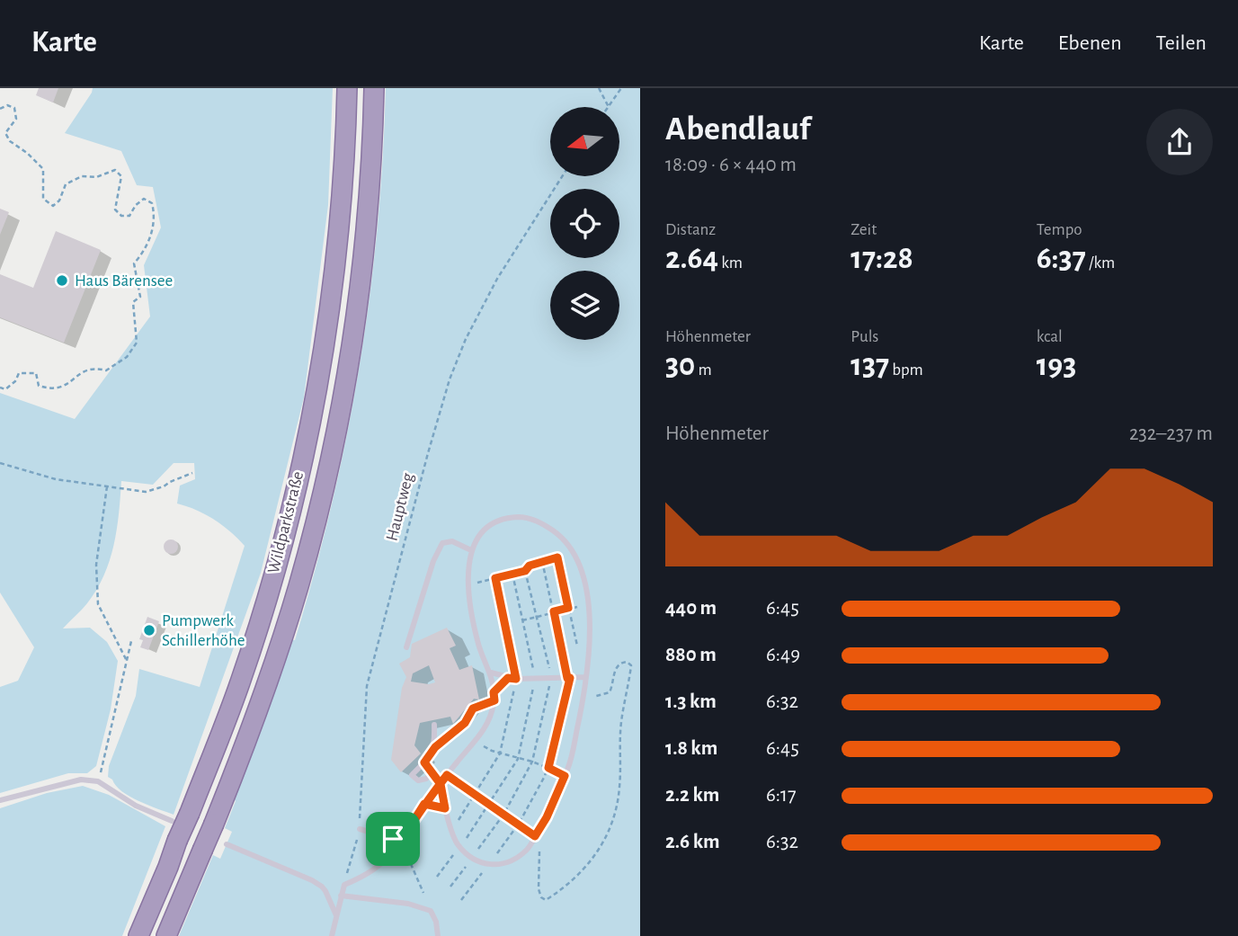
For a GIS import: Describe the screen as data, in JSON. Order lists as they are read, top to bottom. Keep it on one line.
{"streets":{"highway":["Wildparkstraße"],"path":["Hauptweg"]},"places":["Haus Bärensee","Pumpwerk Schillerhöhe"],"north":"left","page":{"header":"Karte","nav":["Karte","Ebenen","Teilen"],"heading":["Abendlauf","18:09 · 6 × 440 m"],"stats":[["Distanz","2.64 km"],["Zeit","17:28"],["Tempo","6:37 /km"],["Höhenmeter","30 m"],["Puls","137 bpm"],["kcal","193"]],"chart":["Höhenmeter","232–237 m"],"list":[{"name":"440 m","note":"6:45"},{"name":"880 m","note":"6:49"},{"name":"1.3 km","note":"6:32"},{"name":"1.8 km","note":"6:45"},{"name":"2.2 km","note":"6:17"},{"name":"2.6 km","note":"6:32"}]}}
